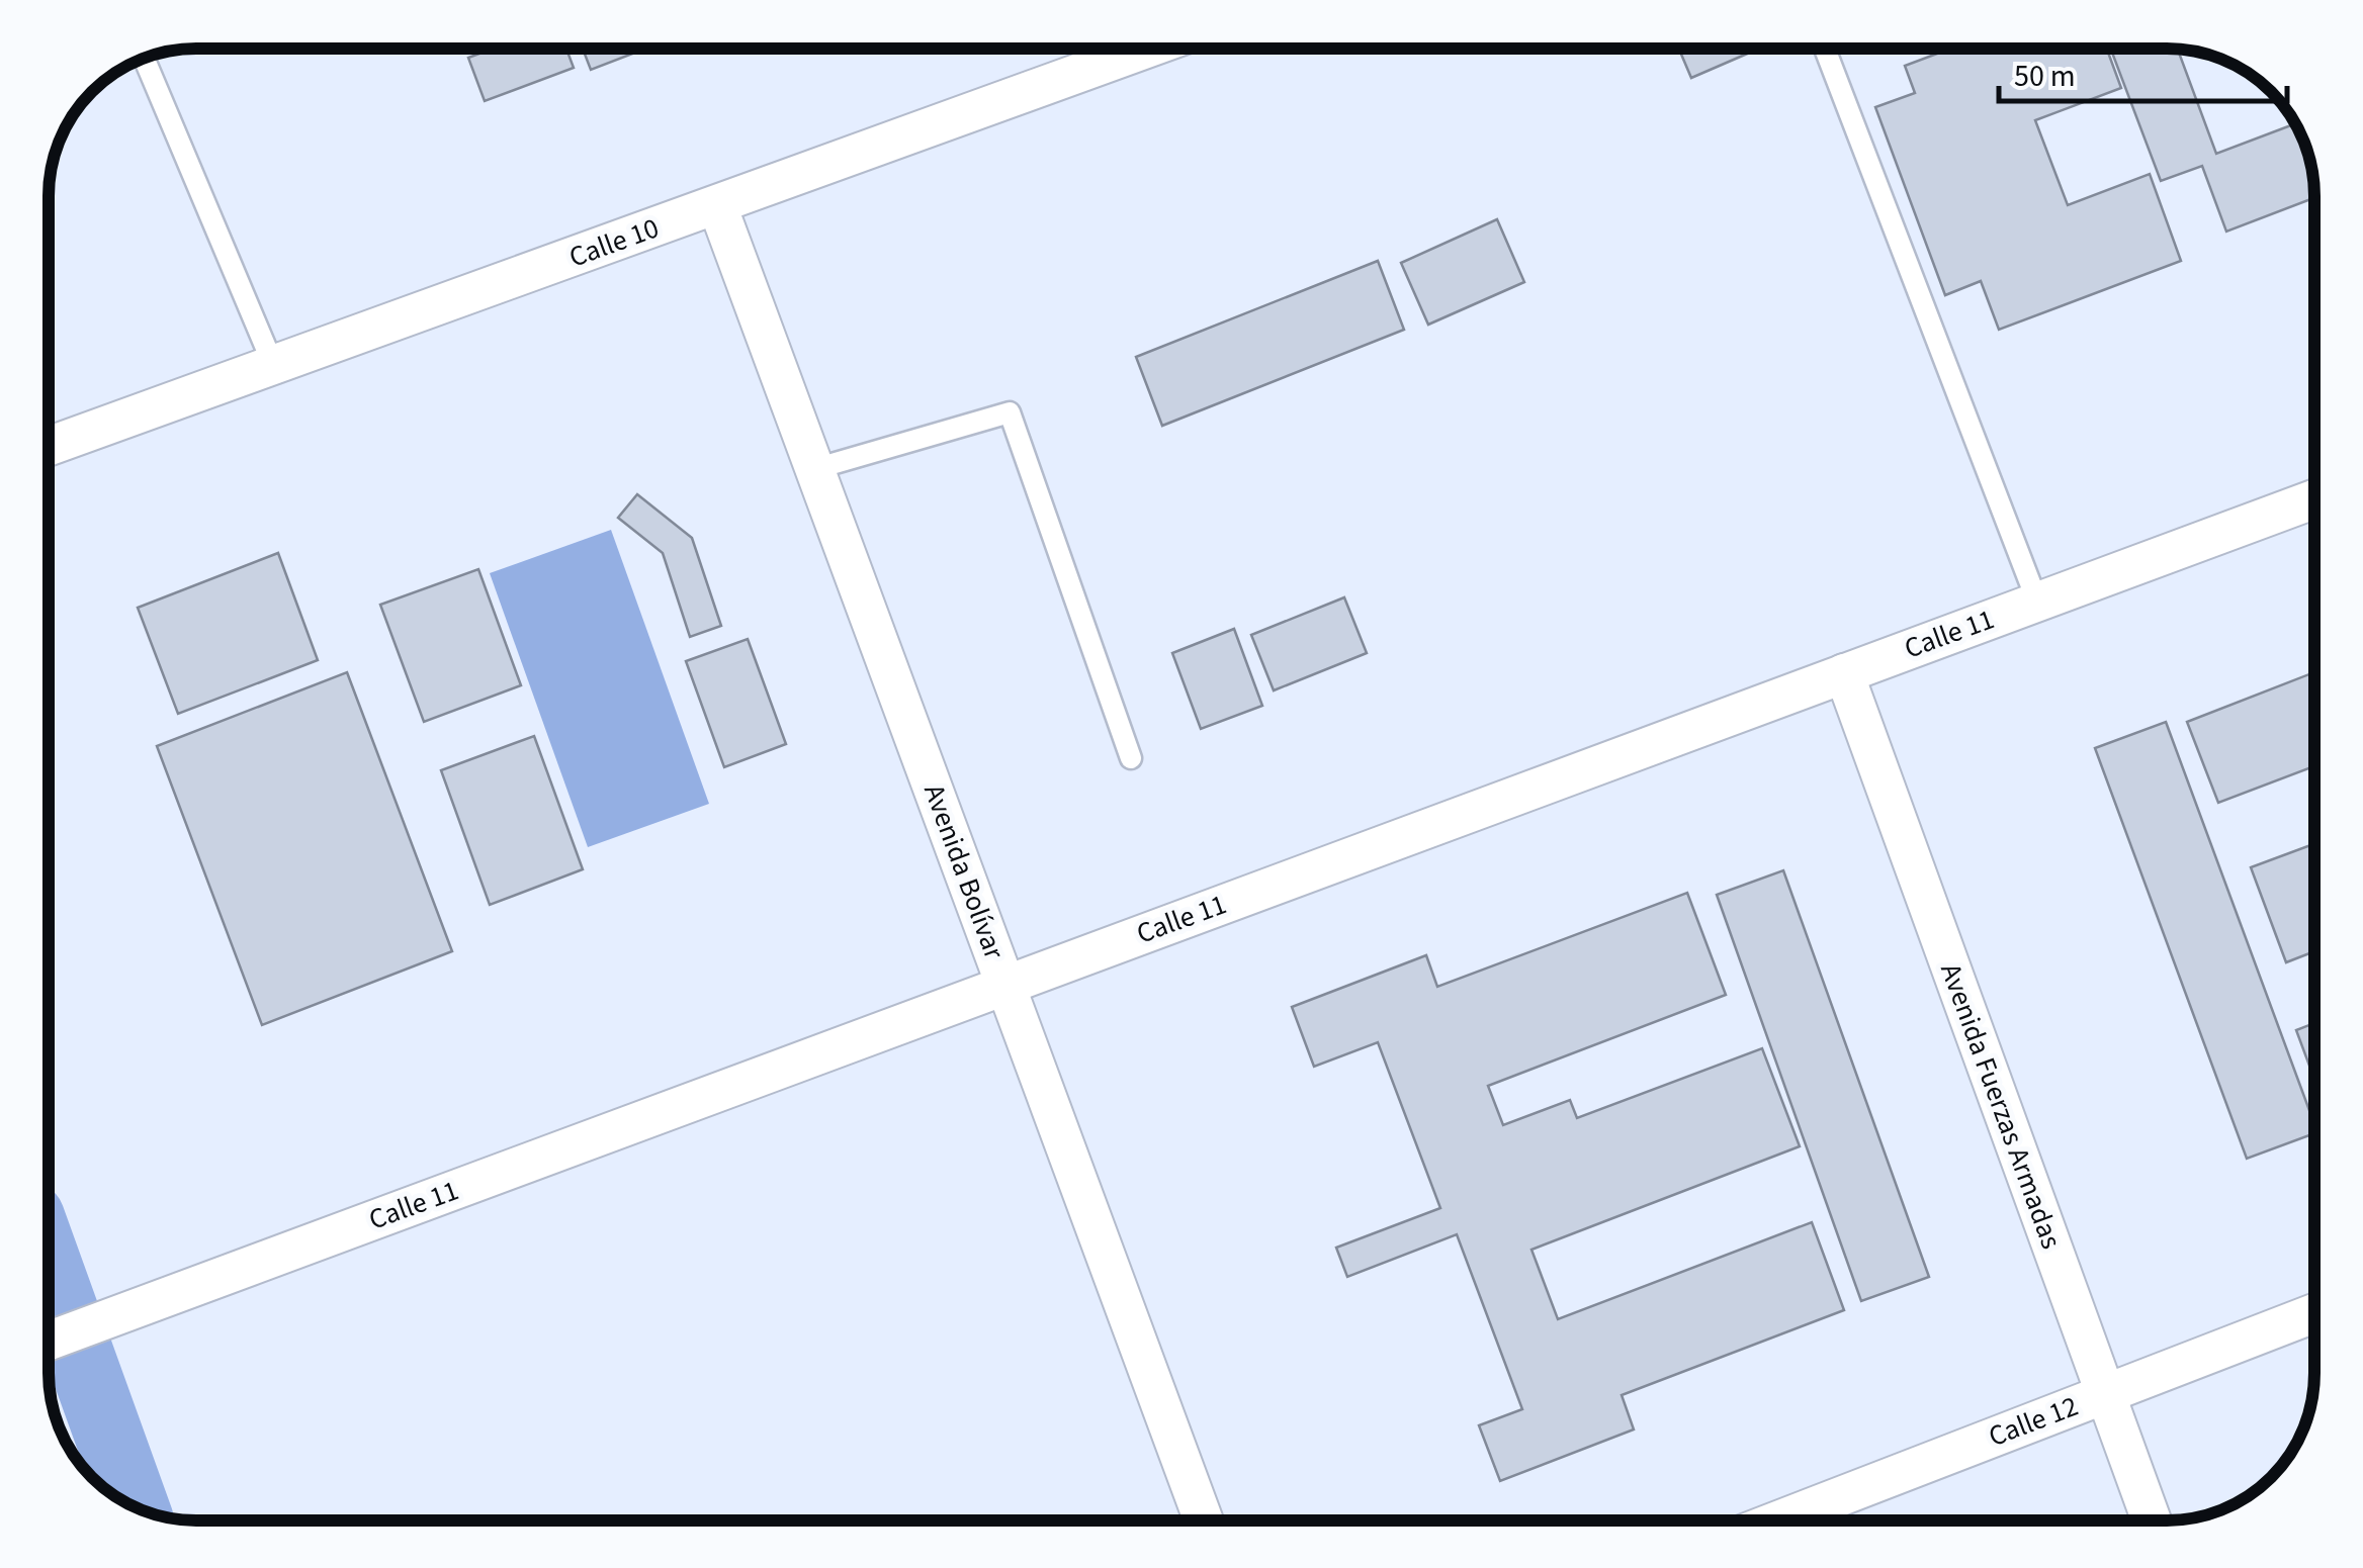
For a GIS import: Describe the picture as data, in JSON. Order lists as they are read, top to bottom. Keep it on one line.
{"streets":{"street":["Calle 10","Calle 11","Avenida Bolívar","Avenida Fuerzas Armadas","Calle 12"]},"crossings":[["Calle 10","Avenida Bolívar"],["Calle 11","Avenida Bolívar"],["Calle 11","Avenida Fuerzas Armadas"],["Avenida Fuerzas Armadas","Calle 12"]],"scale_bar":"50 m"}
